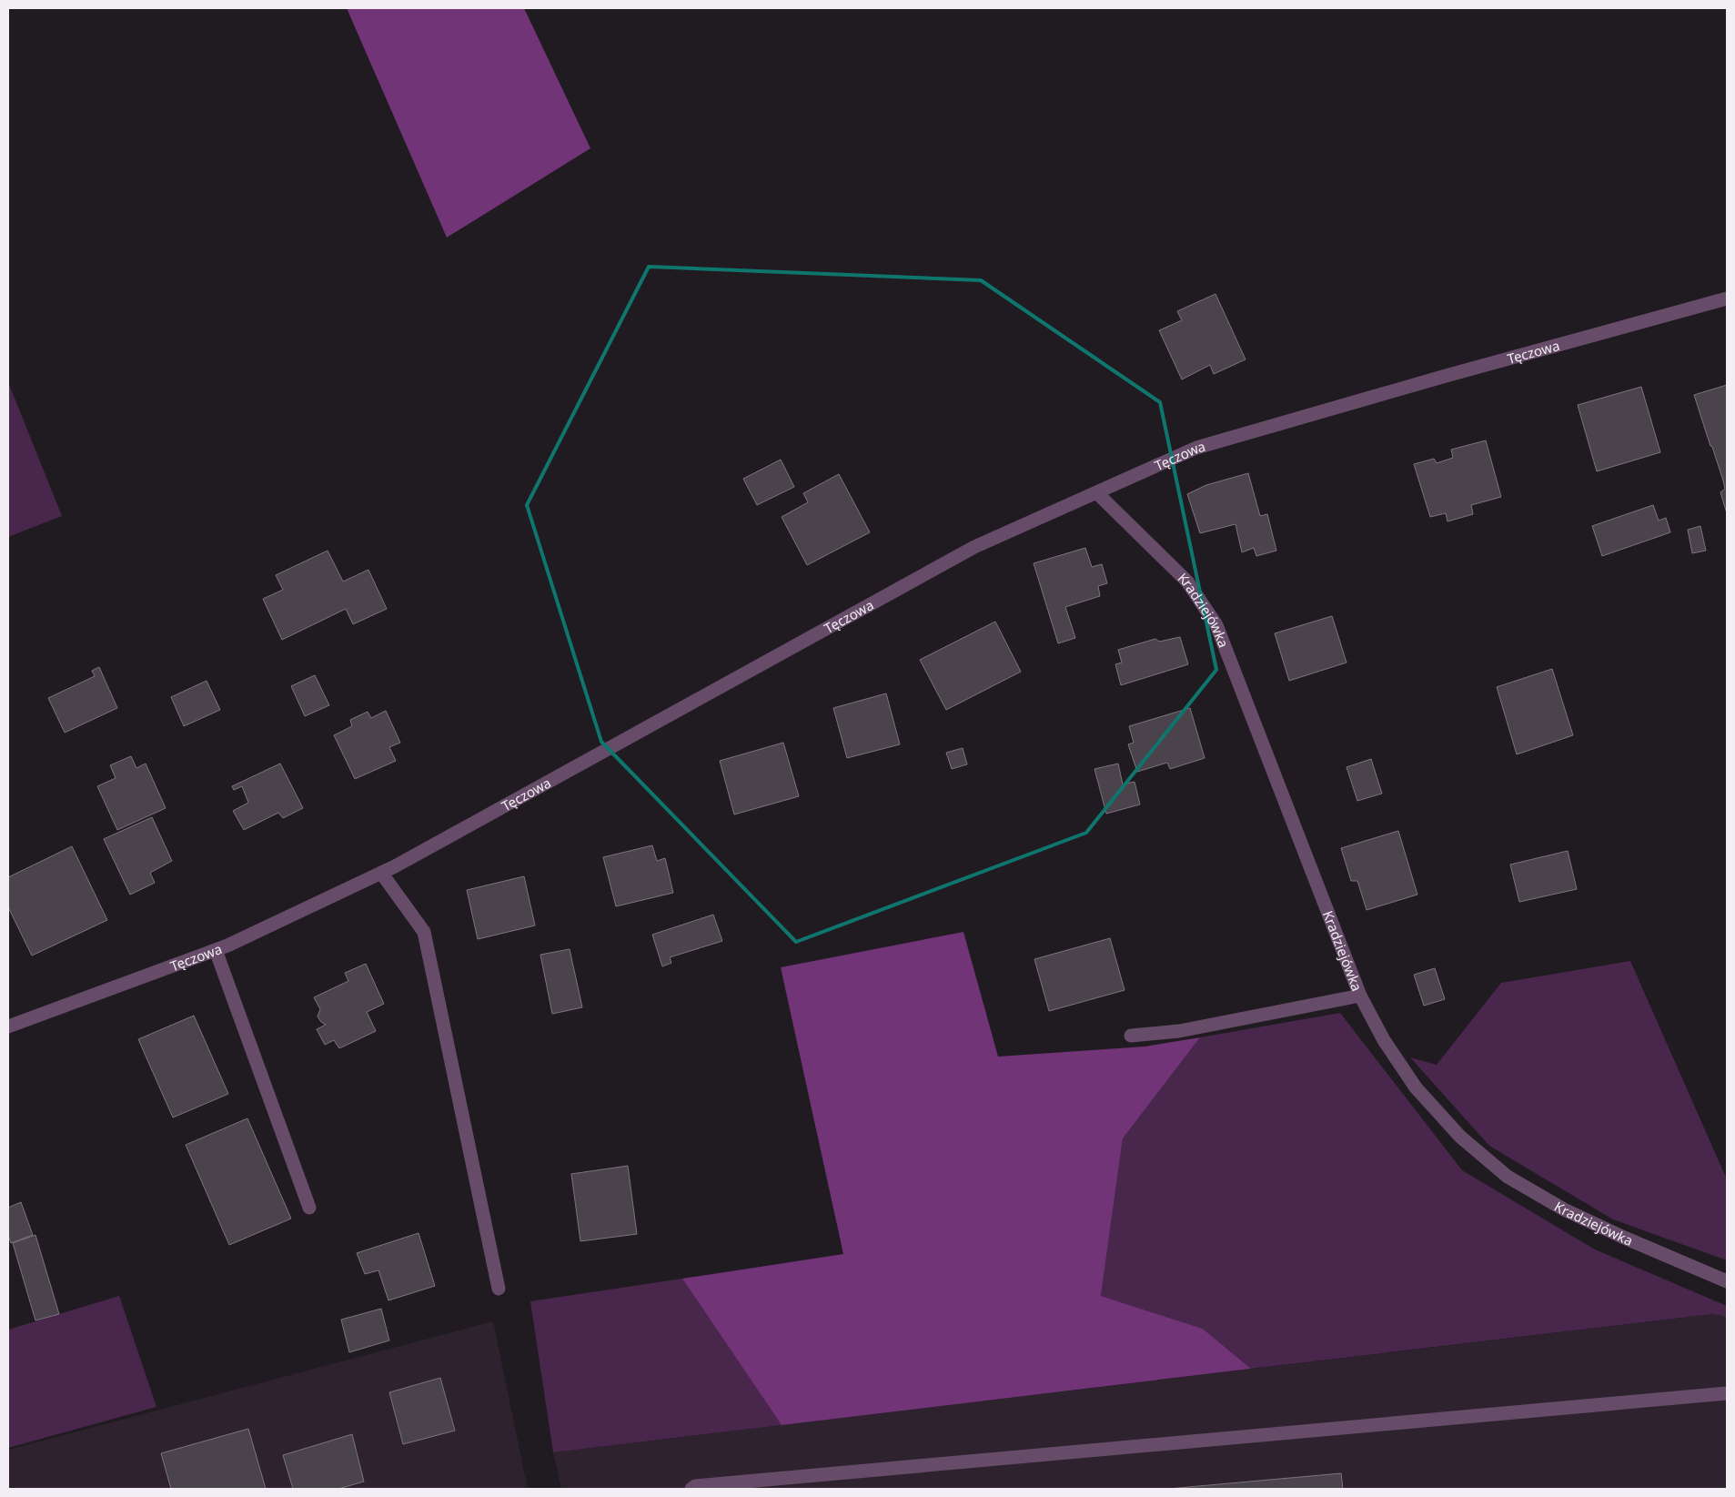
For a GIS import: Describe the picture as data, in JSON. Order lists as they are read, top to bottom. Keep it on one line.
{"streets":{"street":["Tęczowa","Kradziejówka"]},"crossings":[["Tęczowa","Kradziejówka"]]}
